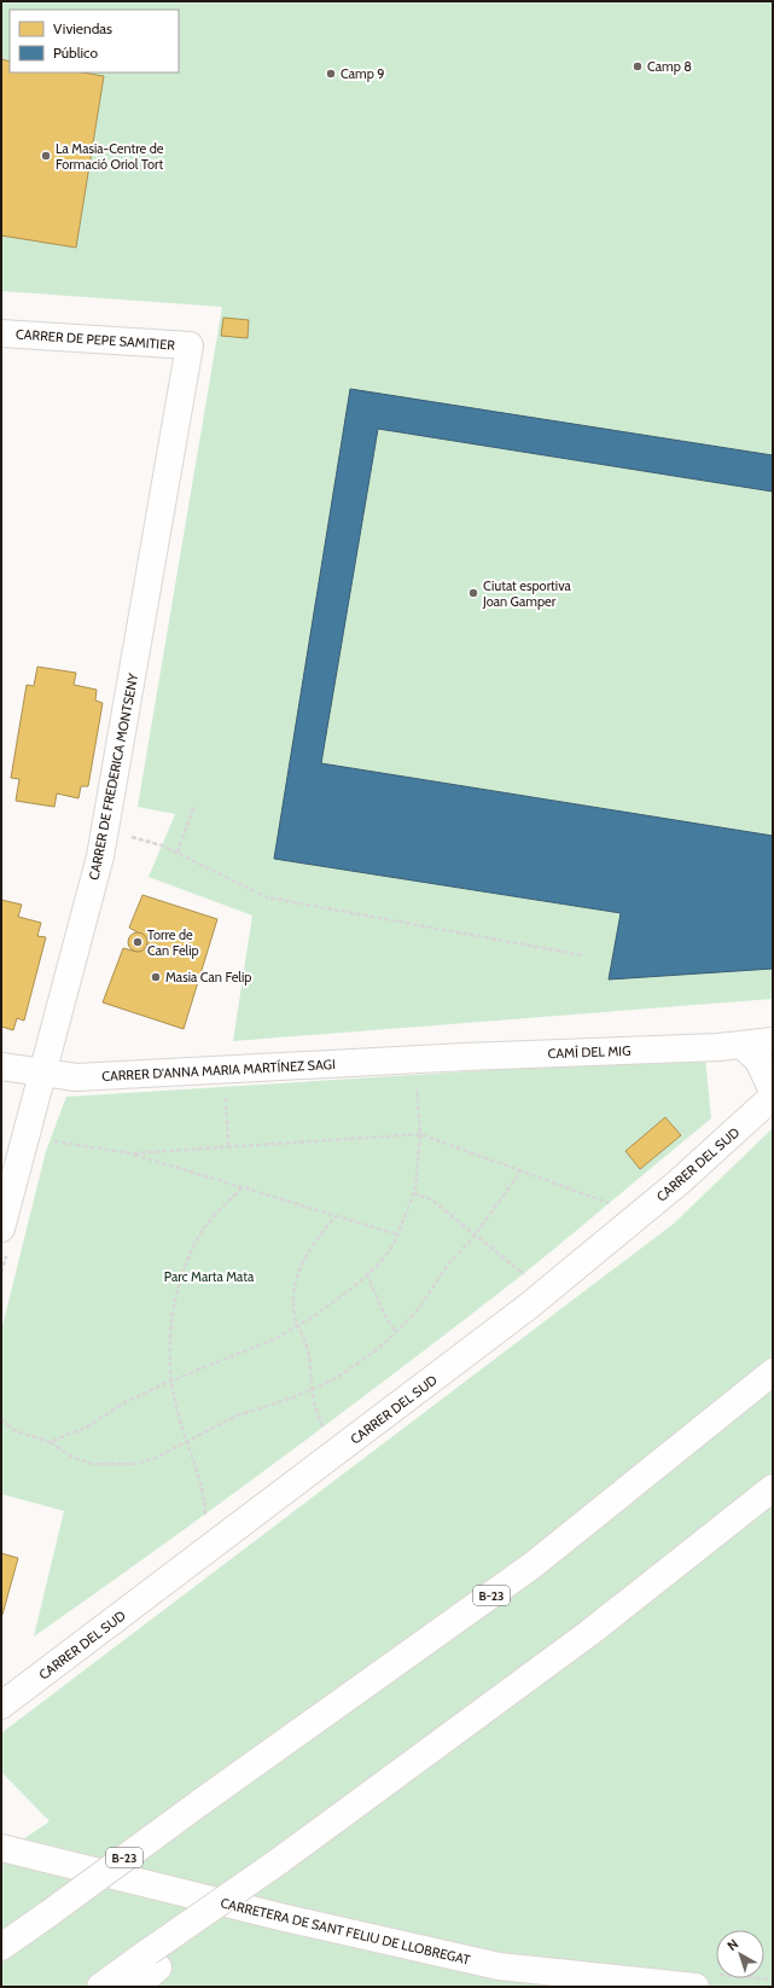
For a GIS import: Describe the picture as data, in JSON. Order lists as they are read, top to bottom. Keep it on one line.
{"streets":{"main road":["CARRER DE PEPE SAMITIER","CARRER DE FREDERICA MONTSENY","CAMÍ DEL MIG","CARRER D'ANNA MARIA MARTÍNEZ SAGI","CARRER DEL SUD","B-23","CARRETERA DE SANT FELIU DE LLOBREGAT"]},"crossings":[["CARRER DE PEPE SAMITIER","CARRER DE FREDERICA MONTSENY"],["CARRER DE FREDERICA MONTSENY","CARRER D'ANNA MARIA MARTÍNEZ SAGI"],["CAMÍ DEL MIG","CARRER D'ANNA MARIA MARTÍNEZ SAGI"]],"parks":["Parc Marta Mata"],"places":["Camp 8","Camp 9","La Masia-Centre de Formació Oriol Tort","Ciutat esportiva Joan Gamper","Torre de Can Felip","Masia Can Felip"],"legend":["Viviendas","Público"],"north":"top left"}
